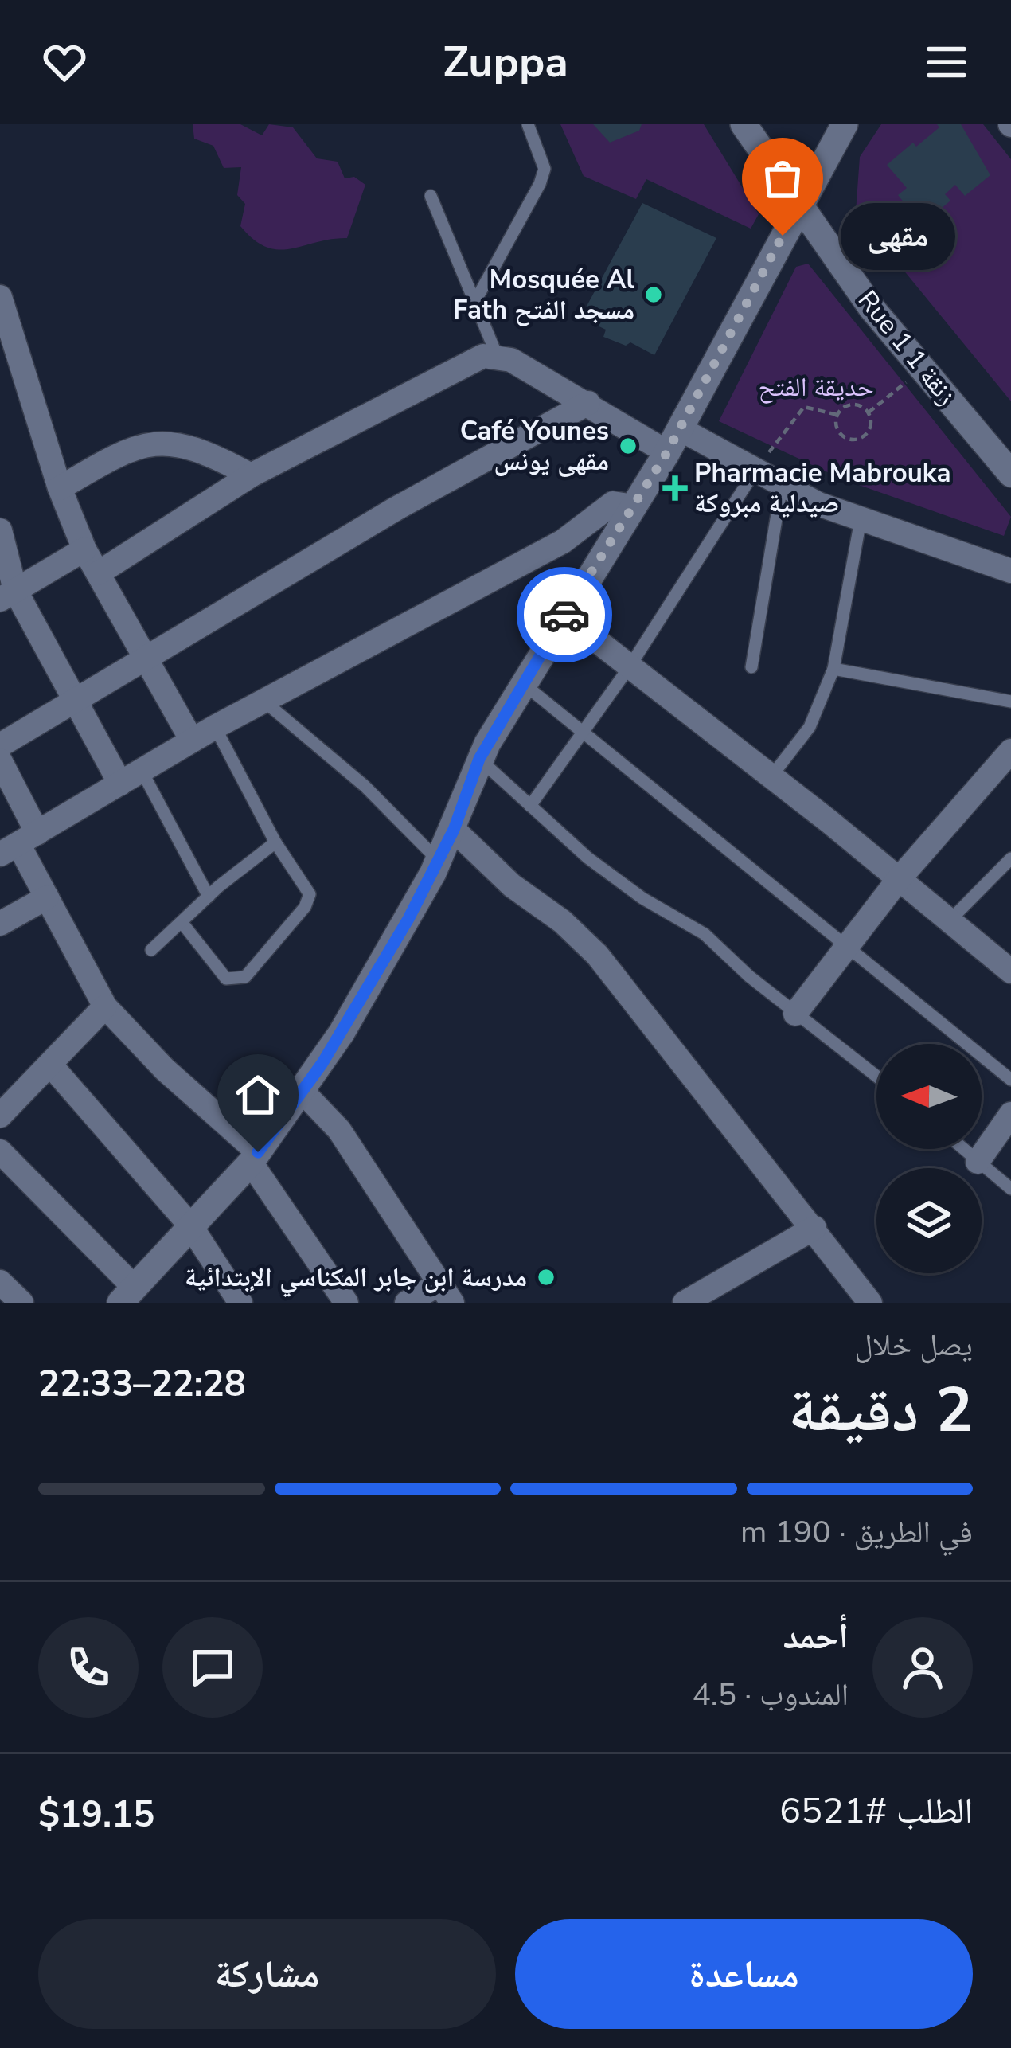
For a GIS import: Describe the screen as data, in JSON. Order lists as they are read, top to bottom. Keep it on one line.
{"streets":{"street":["Rue 1 زنقة 1"]},"parks":["حديقة الفتح"],"places":{"other":["مقهى","Mosquée Al Fath مسجد الفتح","Café Younes مقهى يونس","مدرسة ابن جابر المكناسي الإبتدائية"],"health":["Pharmacie Mabrouka صيدلية مبروكة"]},"north":"left","page":{"header":"Zuppa","bubble":"مقهى","heading":["2 دقيقة","يصل خلال","22:28–22:33"],"panel":["أحمد","المندوب · 4.5","الطلب #6521","$19.15"],"bar":"في الطريق · 190 m","buttons":["مساعدة","مشاركة"]}}
